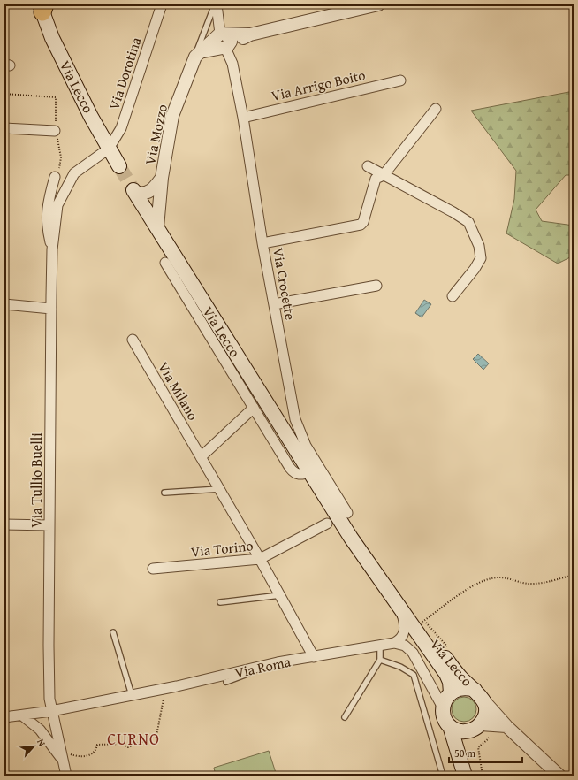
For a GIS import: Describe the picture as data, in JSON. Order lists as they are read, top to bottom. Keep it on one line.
{"streets":{"main road":["Via Lecco"],"street":["Via Dorotina","Via Arrigo Boito","Via Mozzo","Via Crocette","Via Milano","Via Tullio Buelli","Via Torino","Via Roma"]},"crossings":[["Via Dorotina","Via Lecco"],["Via Dorotina","Via Tullio Buelli"],["Via Arrigo Boito","Via Crocette"],["Via Lecco","Via Mozzo"],["Via Lecco","Via Tullio Buelli"],["Via Mozzo","Via Crocette"],["Via Milano","Via Torino"],["Via Milano","Via Roma"],["Via Tullio Buelli","Via Roma"]],"districts":["CURNO"],"scale_bar":"50 m","north":"top right"}
